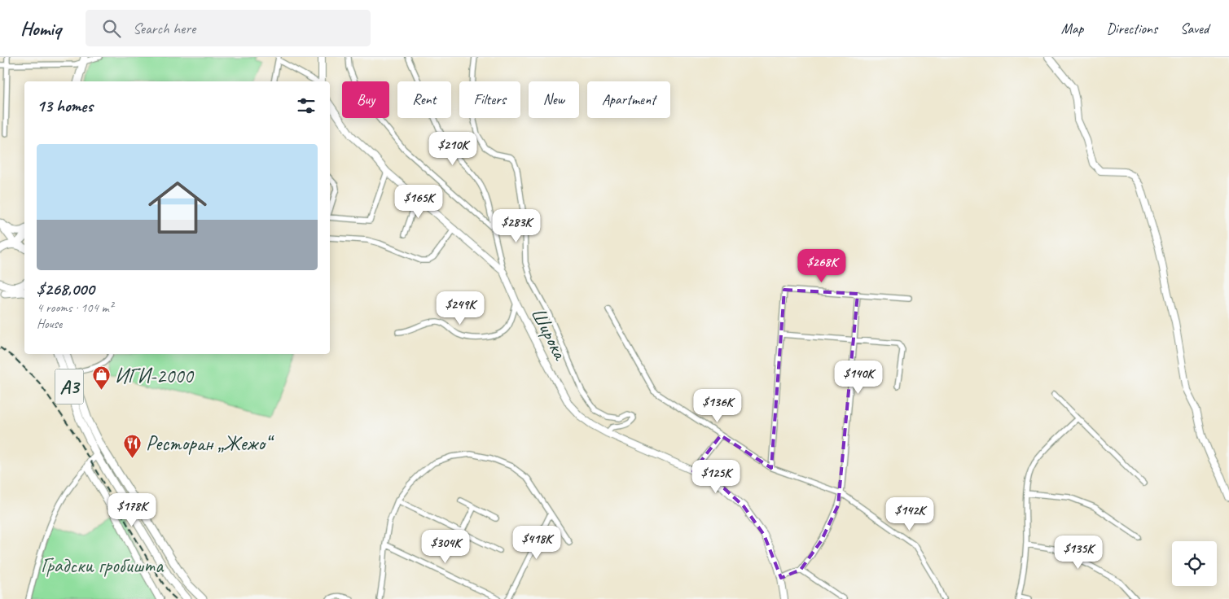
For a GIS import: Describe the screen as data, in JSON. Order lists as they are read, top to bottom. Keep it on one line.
{"streets":{"main road":["A3"],"street":["Широка"]},"parks":["Градски гробишта"],"places":{"shop":["ИГИ-2000"],"restaurant":["Ресторан „Жежо“"]},"page":{"header":"Homiq","search":"Search here","nav":["Map","Directions","Saved"],"chip":["Buy","Rent","Filters","New","Apartment"],"heading":"13 homes","list":[{"name":"$268,000","note":"4 rooms · 104 m² · House"}],"price":["$210K","$165K","$283K","$268K","$249K","$140K","$136K","$125K","$178K","$142K","$418K","$304K","$135K"]}}
